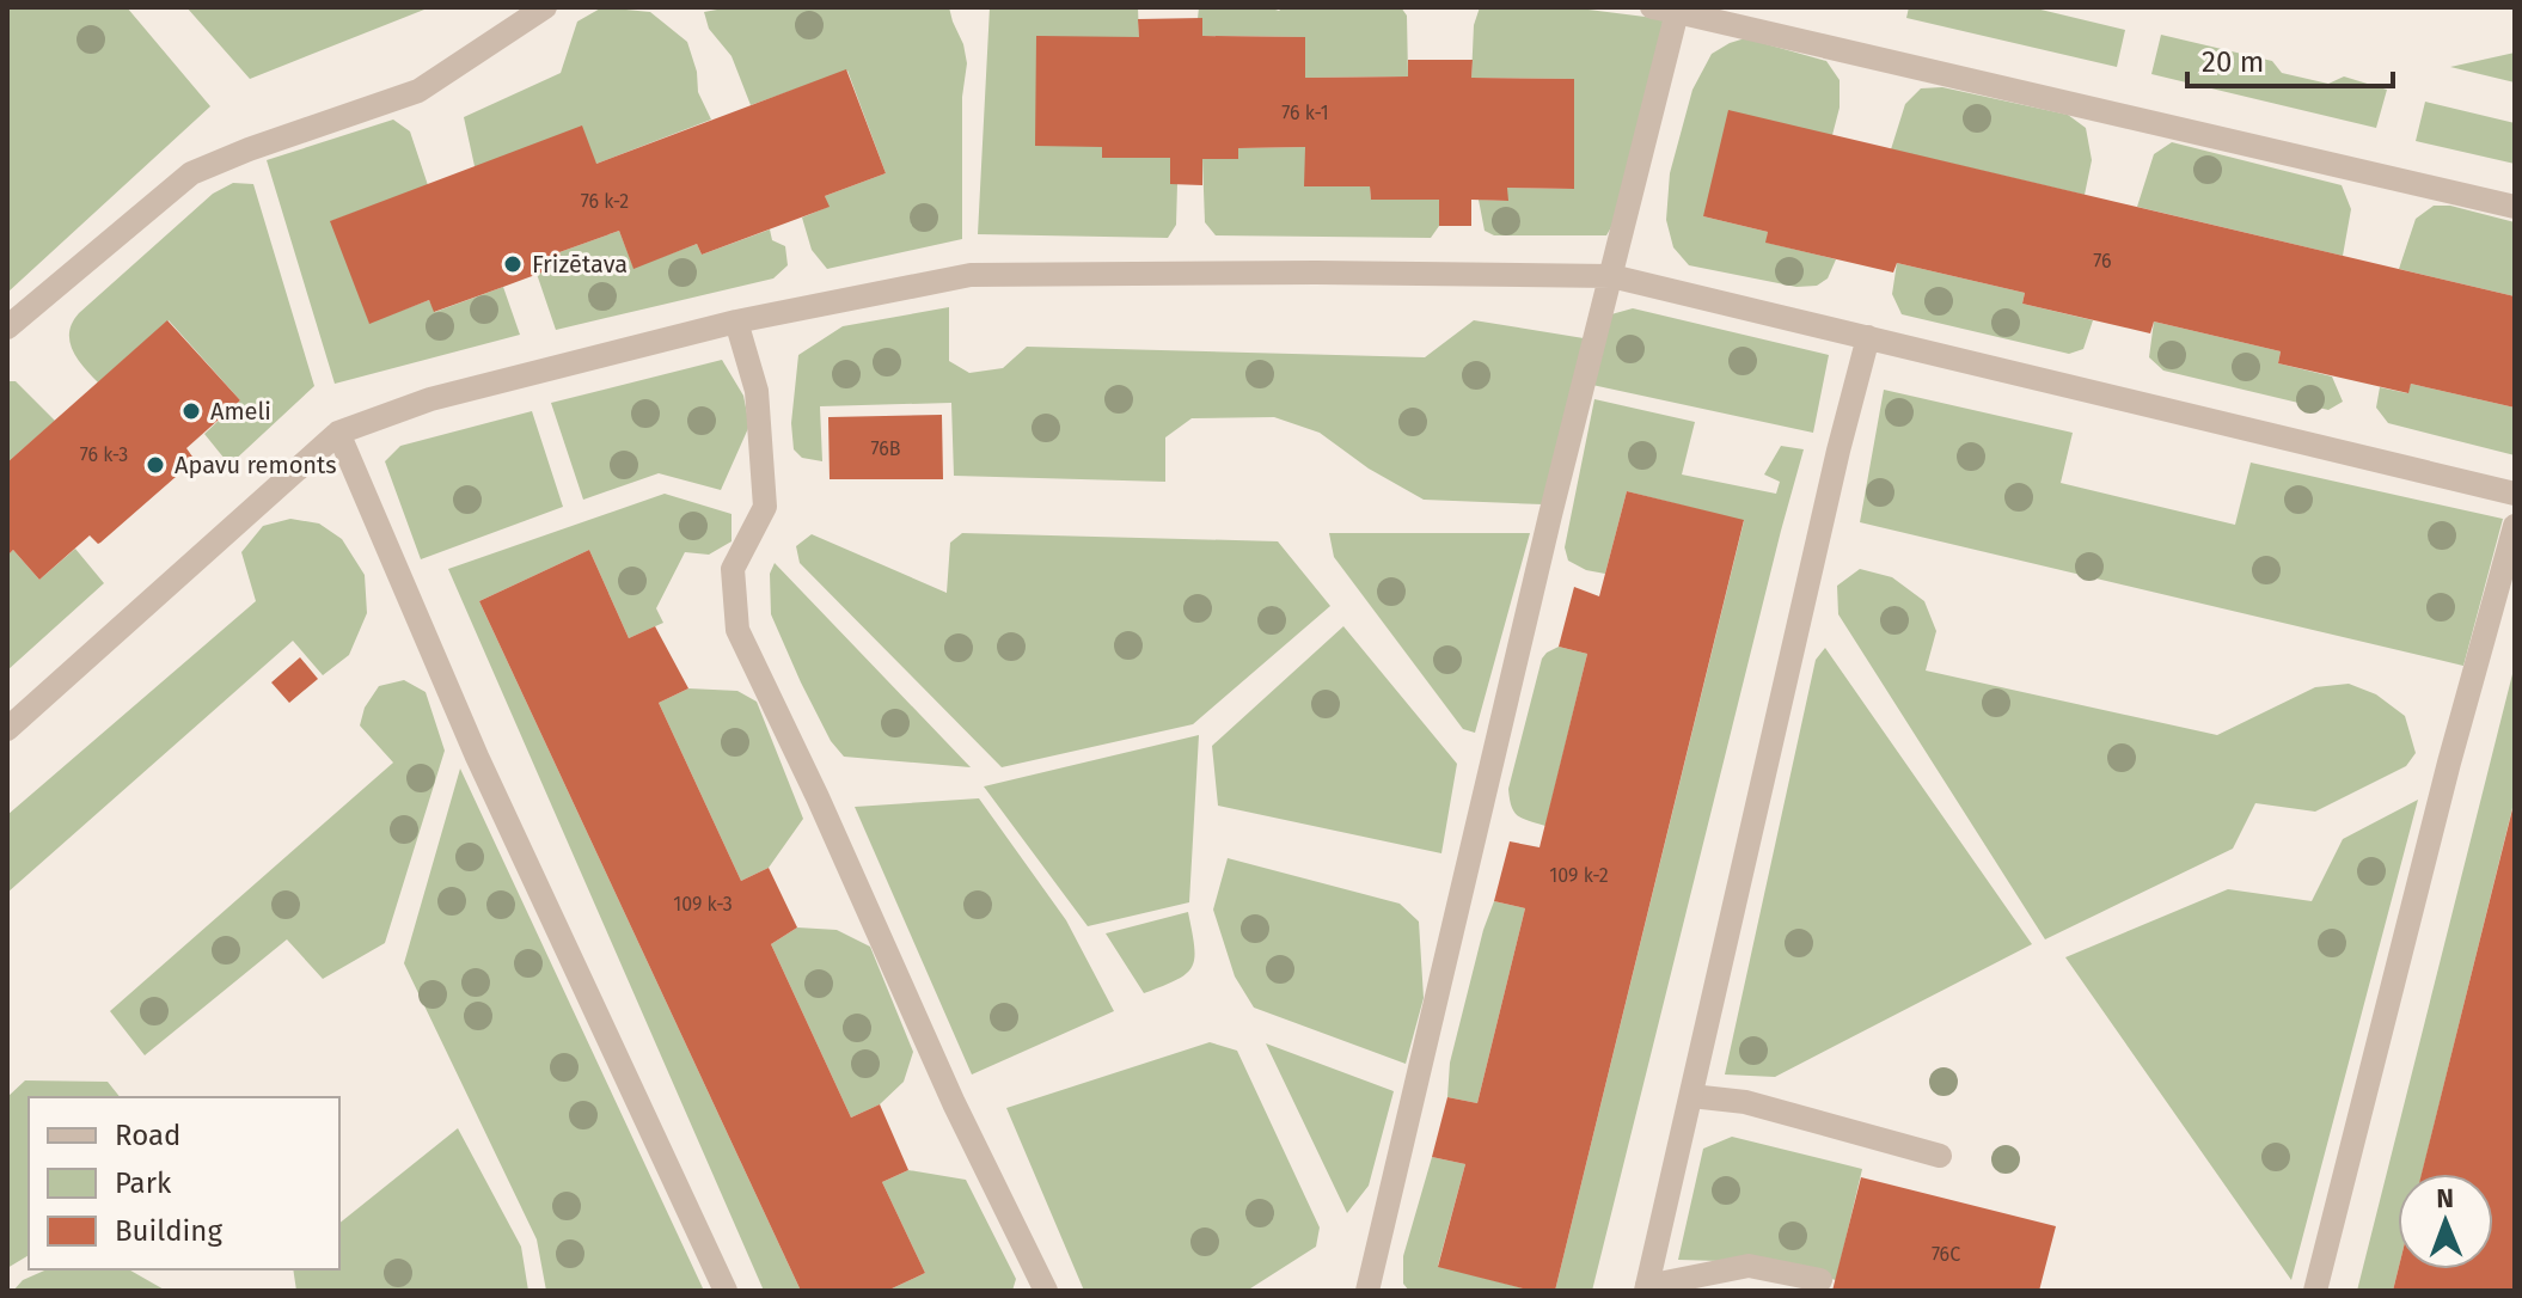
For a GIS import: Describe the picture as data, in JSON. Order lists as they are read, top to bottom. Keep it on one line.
{"places":["Frizētava","Ameli","Apavu remonts"],"house_numbers":["76 k-1","76 k-2","76","76B","76 k-3","109 k-2","109 k-3","76C"],"legend":["Road","Park","Building"],"scale_bar":"20 m","north":"top"}
